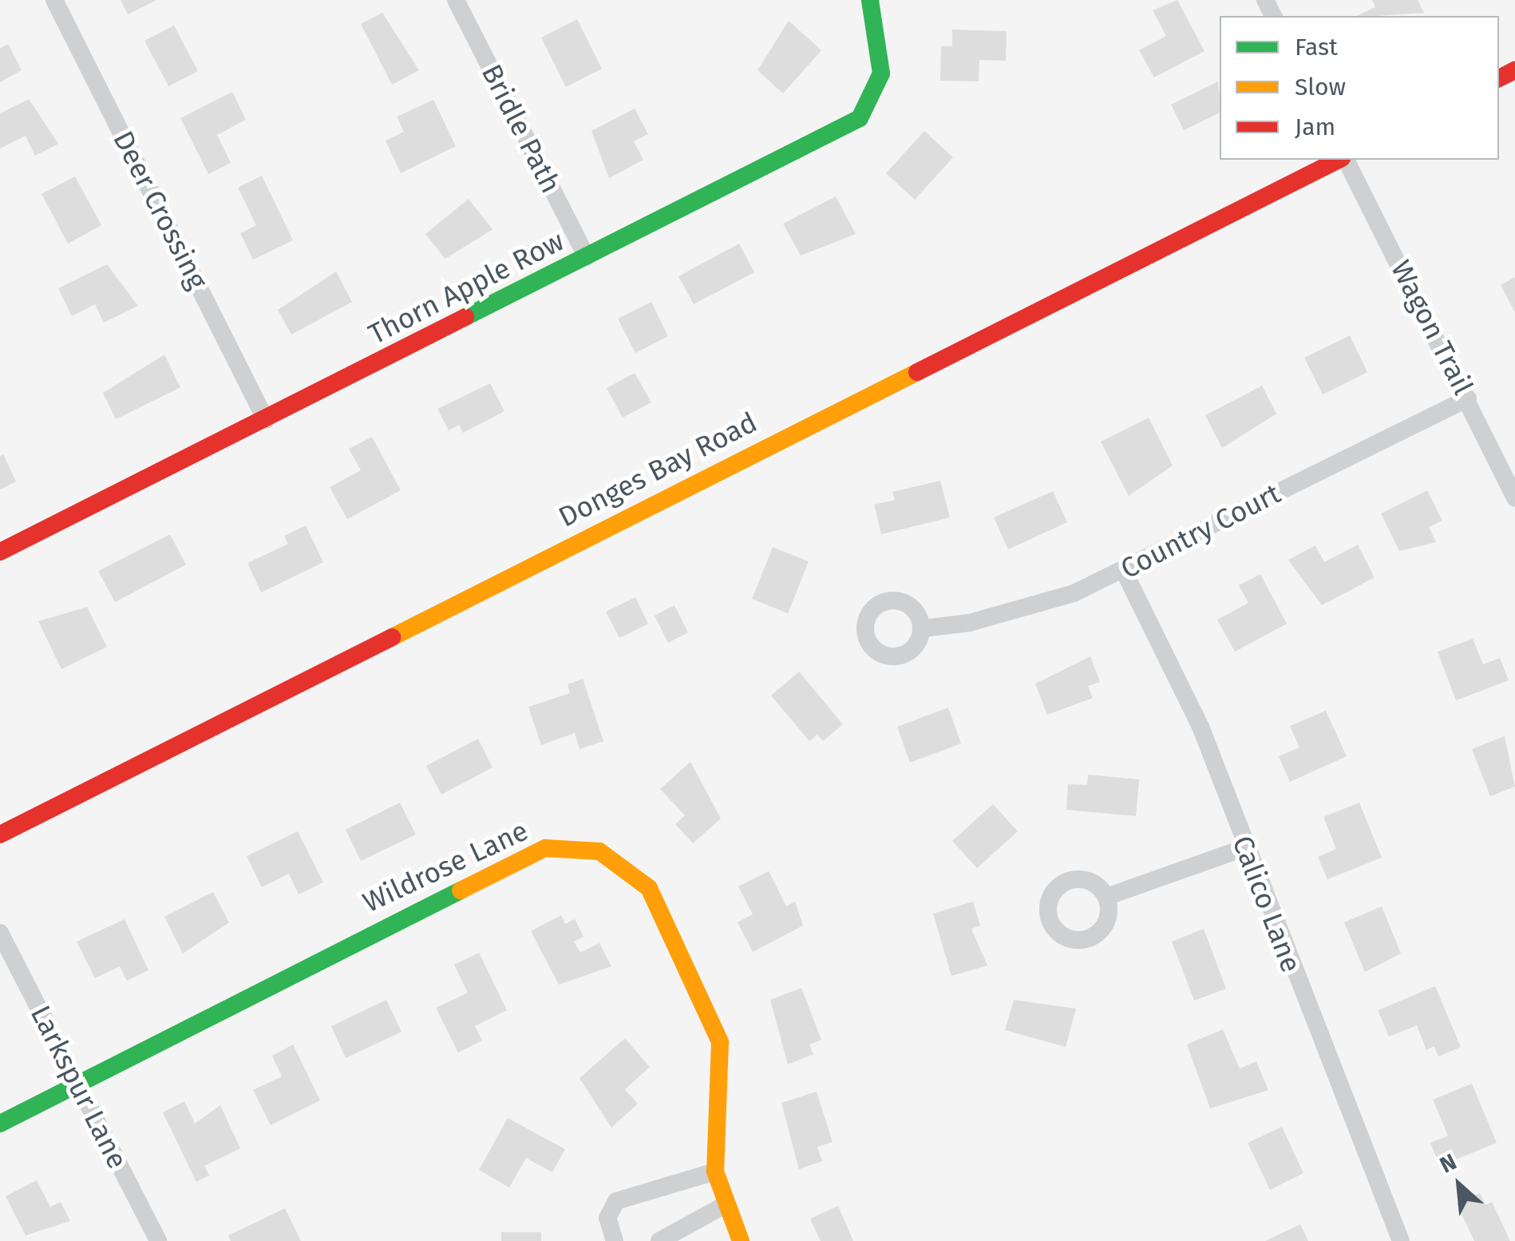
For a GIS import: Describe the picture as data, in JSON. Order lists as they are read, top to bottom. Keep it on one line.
{"streets":{"street":["Bridle Path","Deer Crossing","Thorn Apple Row","Wagon Trail","Donges Bay Road","Country Court","Wildrose Lane","Calico Lane","Larkspur Lane"]},"crossings":[["Bridle Path","Thorn Apple Row"],["Deer Crossing","Thorn Apple Row"],["Wagon Trail","Country Court"],["Country Court","Calico Lane"],["Wildrose Lane","Larkspur Lane"]],"legend":["Fast","Slow","Jam"],"north":"top left"}
